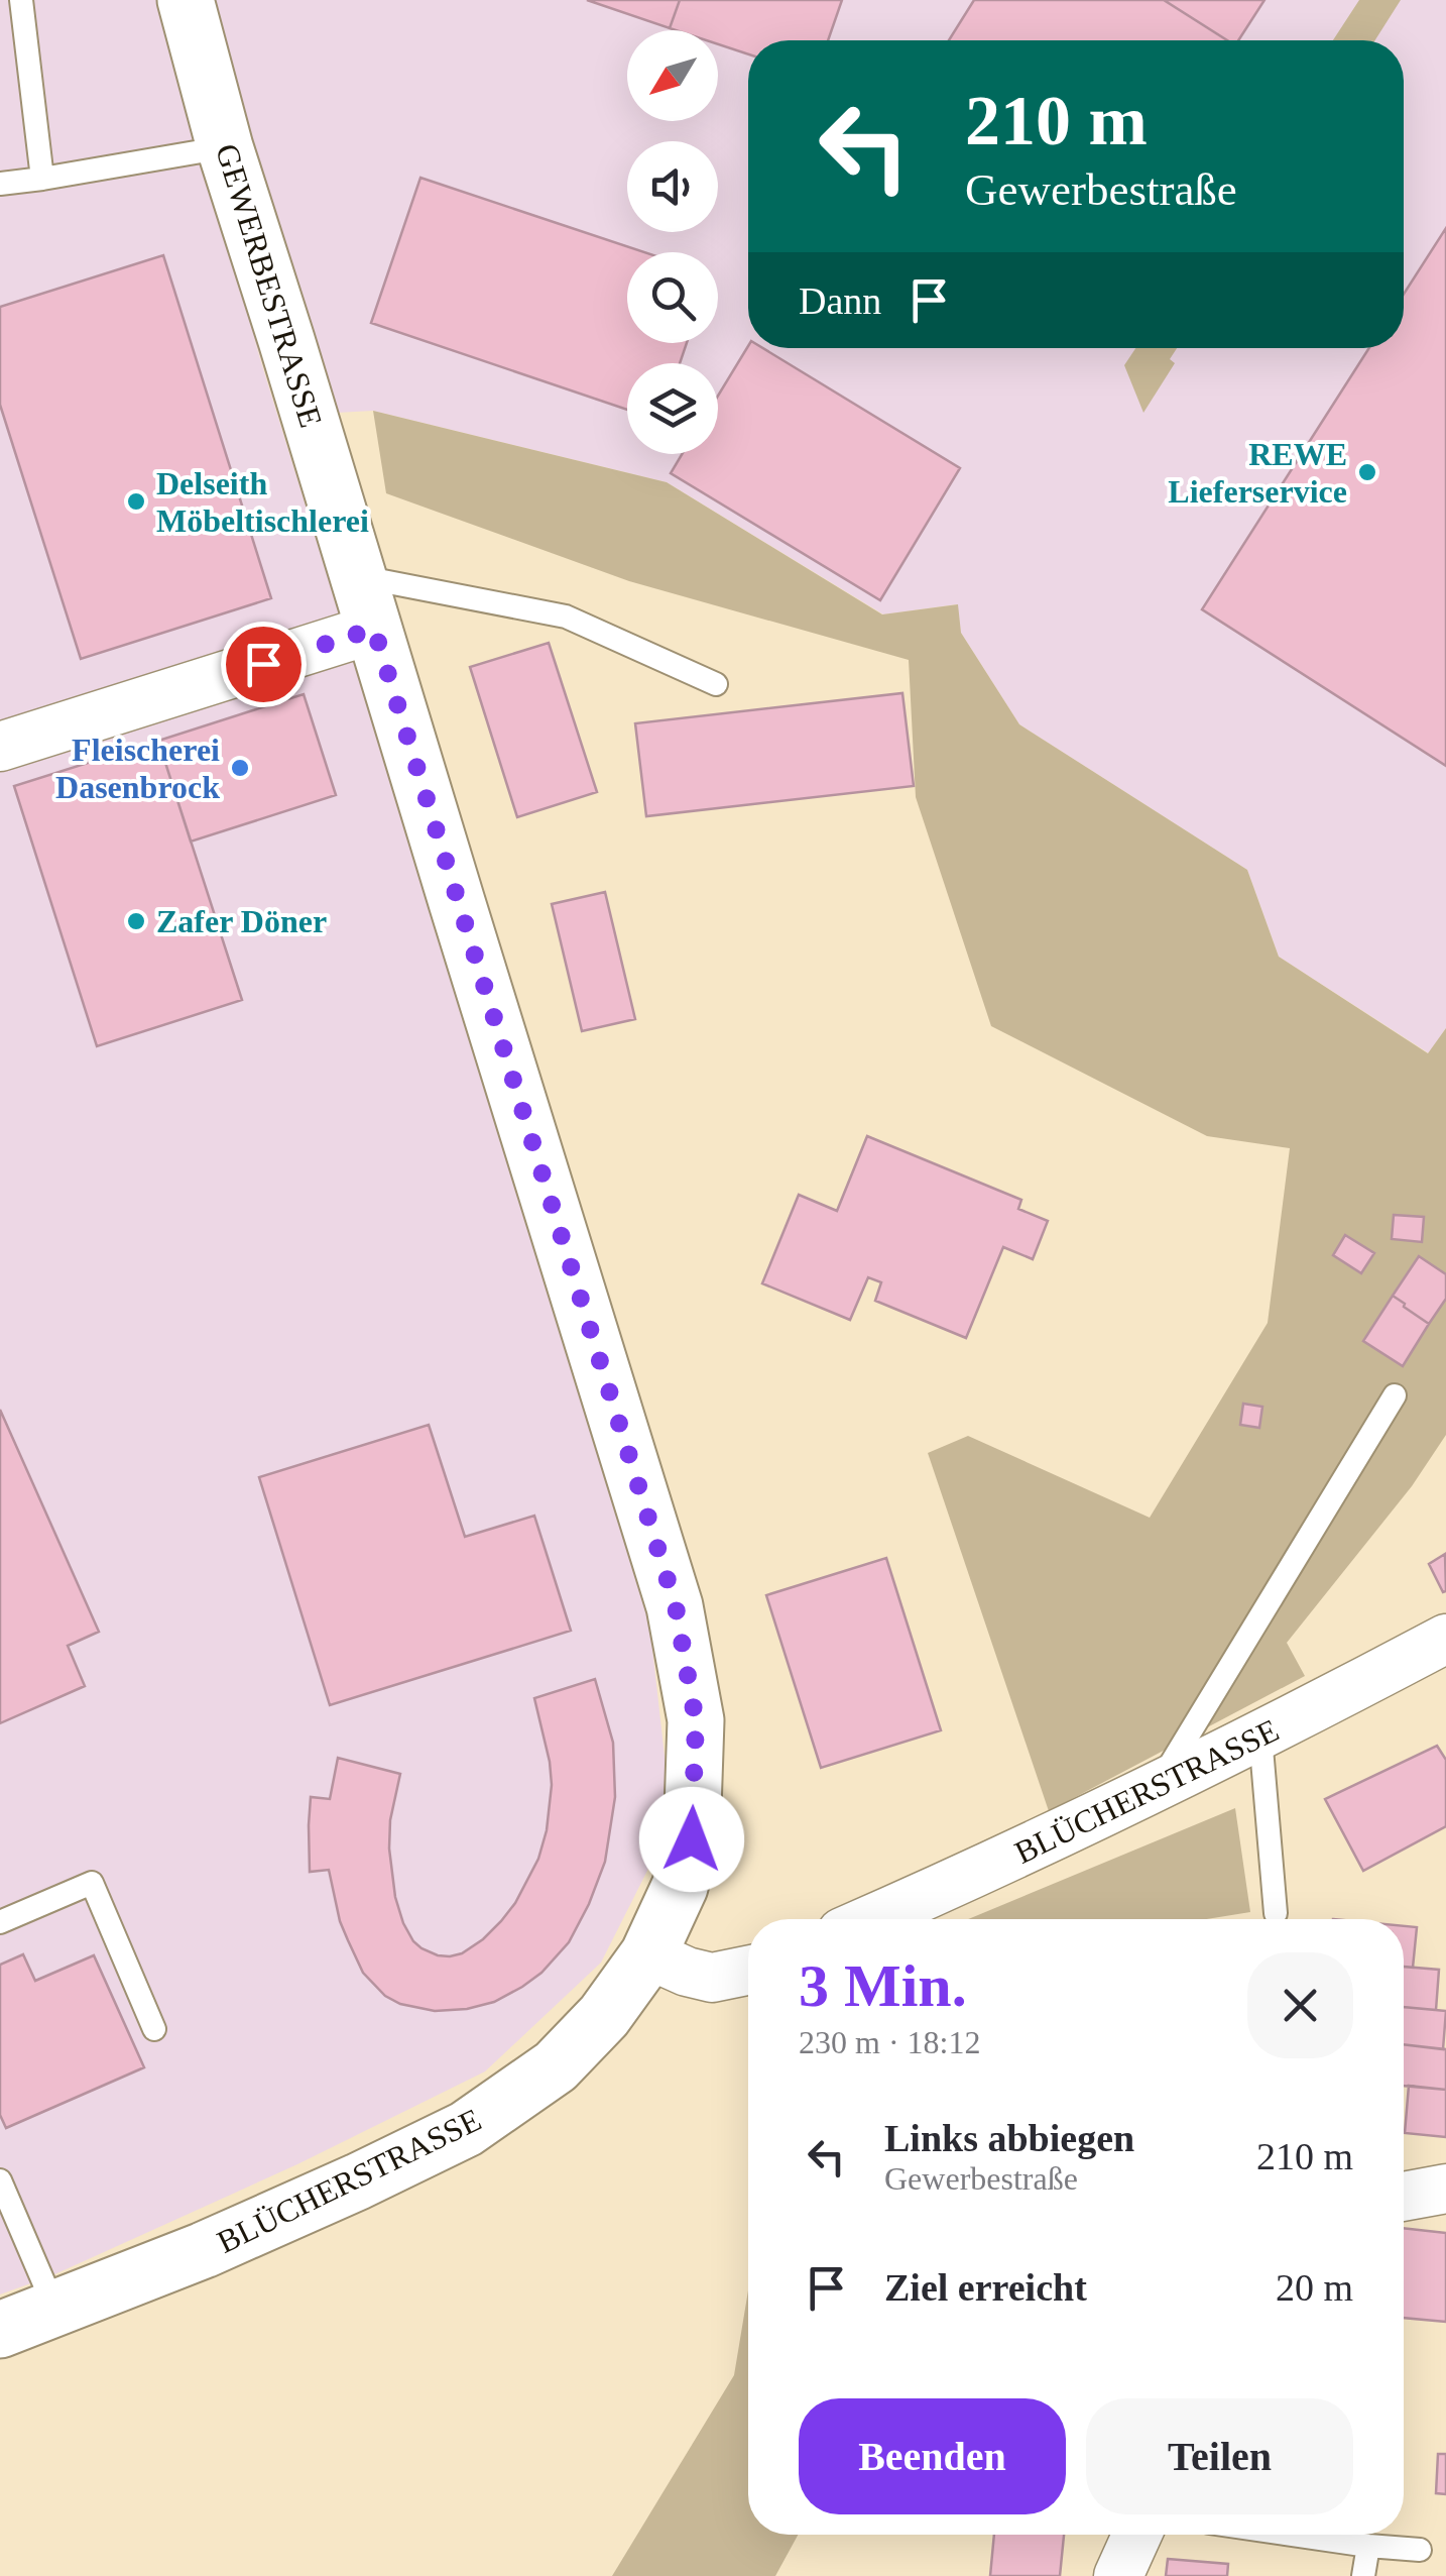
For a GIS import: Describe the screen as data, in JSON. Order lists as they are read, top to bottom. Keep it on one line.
{"streets":{"street":["GEWERBESTRASSE","BLÜCHERSTRASSE"]},"crossings":[["GEWERBESTRASSE","BLÜCHERSTRASSE"]],"places":["REWE Lieferservice","Delseith Möbeltischlerei","Fleischerei Dasenbrock","Zafer Döner"],"north":"bottom left","page":{"turn":["210 m","Gewerbestraße"],"then":"Dann","heading":["3 Min.","230 m · 18:12"],"list":[{"name":"Links abbiegen","note":"Gewerbestraße","value":"210 m"},{"name":"Ziel erreicht","value":"20 m"}],"buttons":["Beenden","Teilen"]}}
